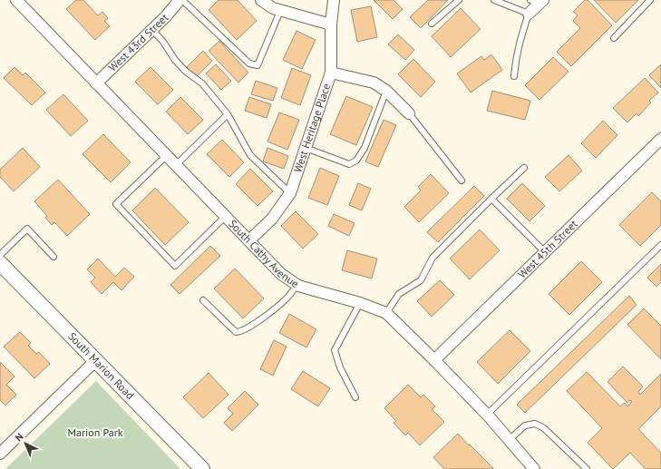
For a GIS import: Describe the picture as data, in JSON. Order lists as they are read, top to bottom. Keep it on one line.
{"streets":{"street":["West 43rd Street","West Heritage Place","West 45th Street","South Cathy Avenue","South Marion Road"]},"crossings":[["West 43rd Street","South Cathy Avenue"],["West Heritage Place","South Cathy Avenue"],["West 45th Street","South Cathy Avenue"]],"parks":["Marion Park"],"north":"top left"}
